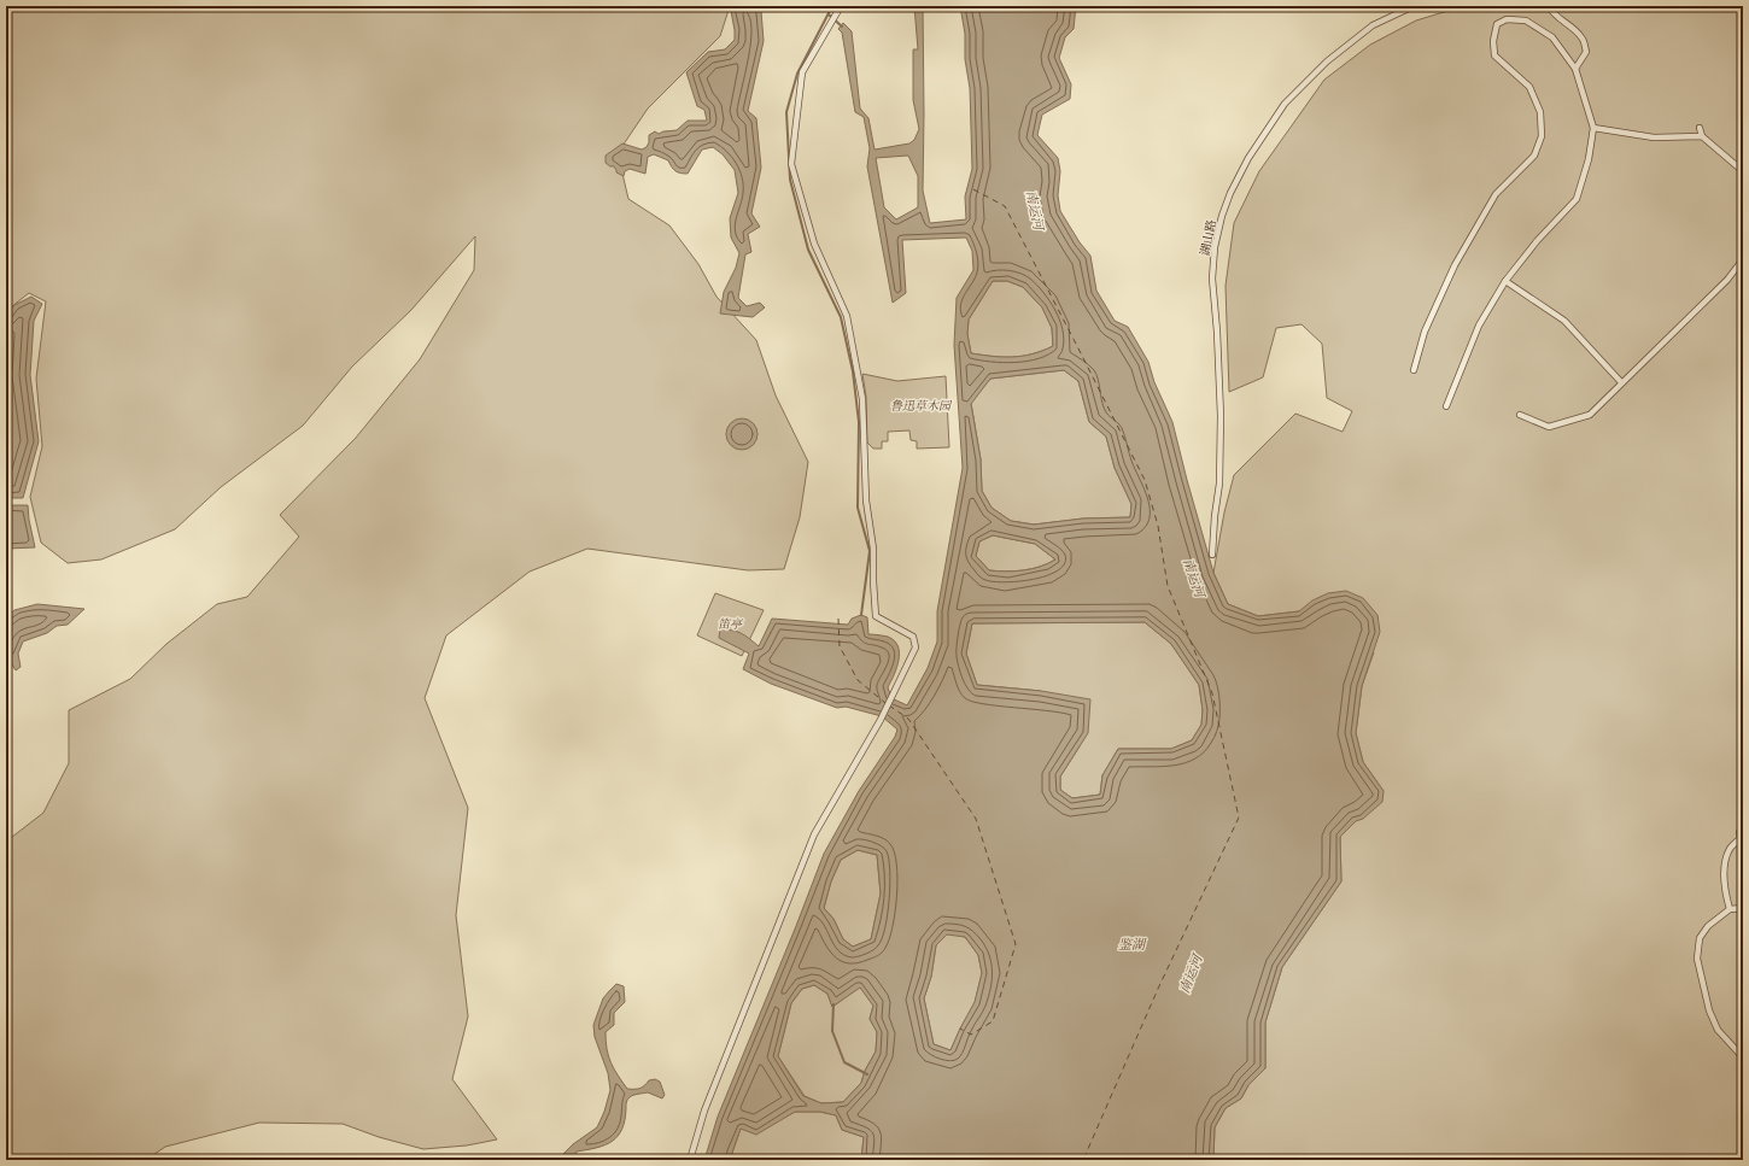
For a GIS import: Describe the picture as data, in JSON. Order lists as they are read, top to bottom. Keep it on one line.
{"streets":{"street":["湖山路"]},"water":["南运河","鉴湖"],"parks":["鲁迅草木园","笛亭"]}
